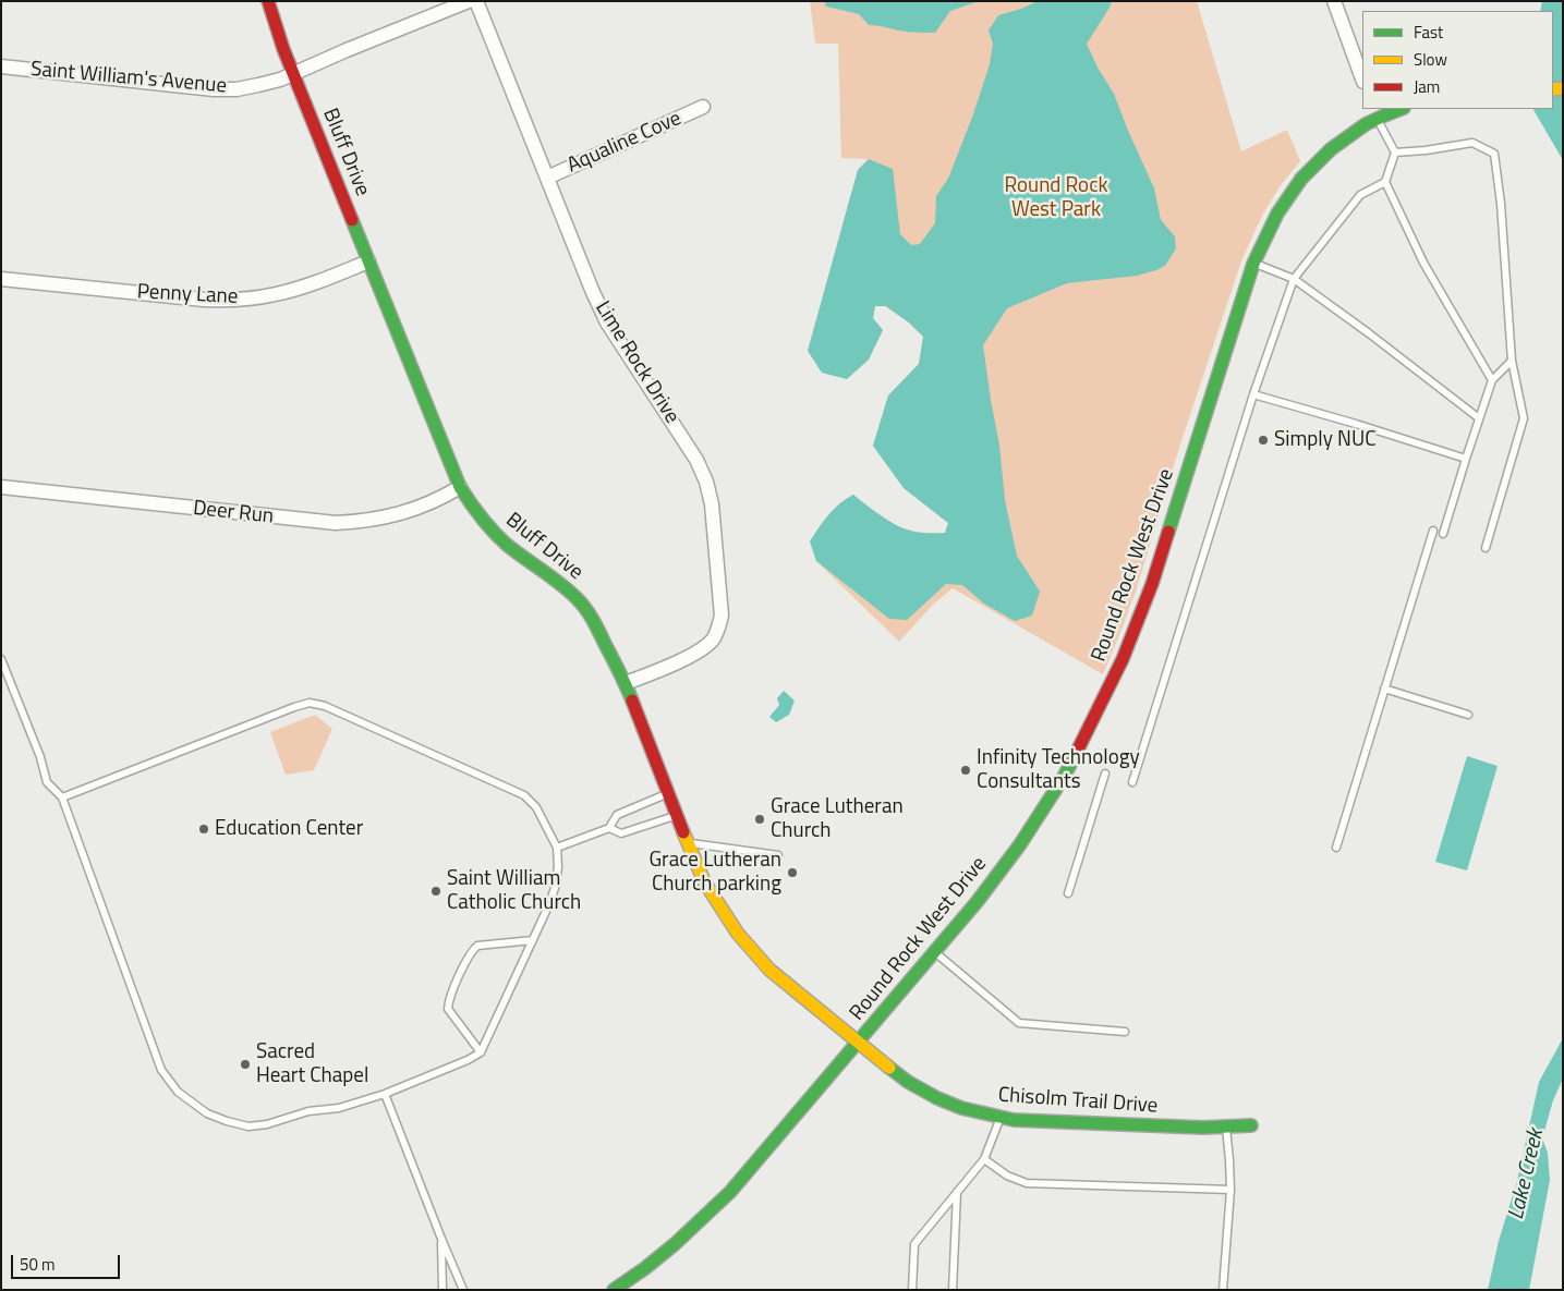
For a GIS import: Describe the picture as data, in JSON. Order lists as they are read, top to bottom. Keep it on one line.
{"streets":{"street":["Saint William's Avenue","Aqualine Cove","Bluff Drive","Penny Lane","Lime Rock Drive","Deer Run","Round Rock West Drive","Chisolm Trail Drive"]},"crossings":[["Saint William's Avenue","Bluff Drive"],["Aqualine Cove","Lime Rock Drive"],["Bluff Drive","Penny Lane"],["Bluff Drive","Lime Rock Drive"],["Bluff Drive","Deer Run"],["Bluff Drive","Round Rock West Drive"],["Bluff Drive","Chisolm Trail Drive"],["Round Rock West Drive","Chisolm Trail Drive"]],"water":["Lake Creek"],"parks":["Round Rock West Park"],"places":["Simply NUC","Infinity Technology Consultants","Grace Lutheran Church","Education Center","Grace Lutheran Church parking","Saint William Catholic Church","Sacred Heart Chapel"],"legend":["Fast","Slow","Jam"],"scale_bar":"50 m"}
